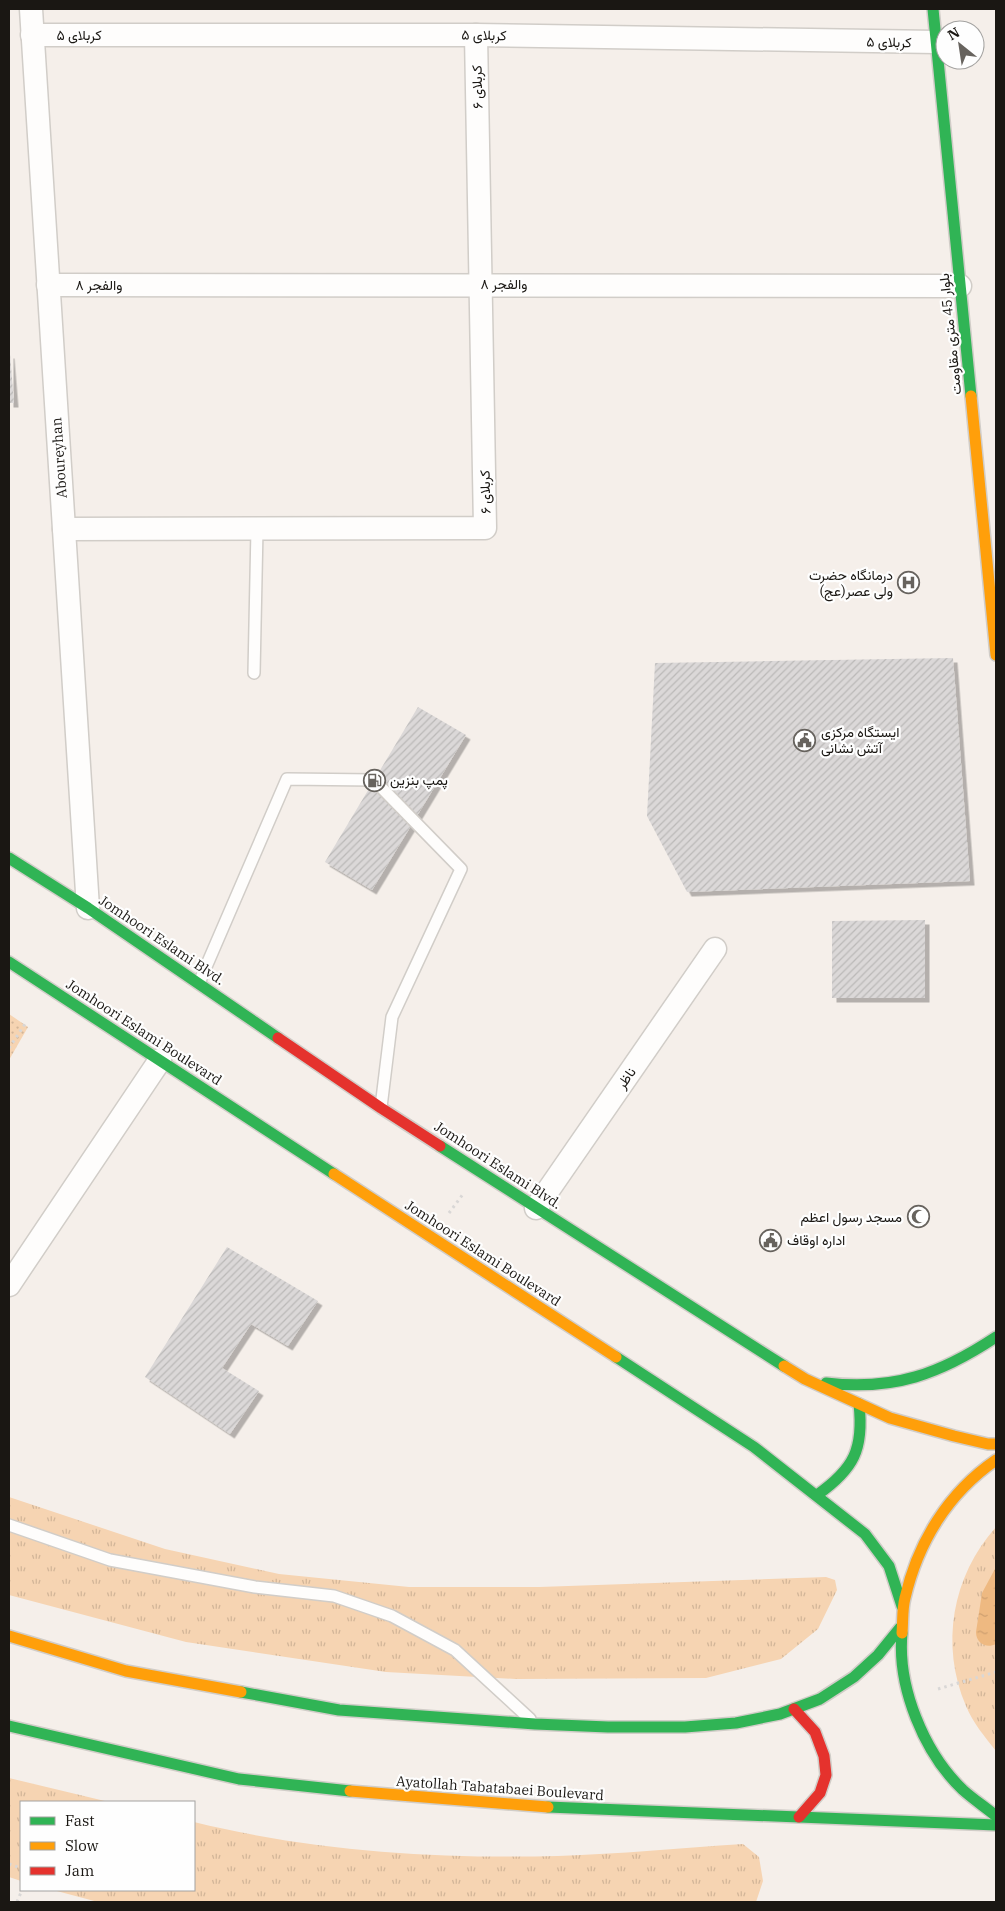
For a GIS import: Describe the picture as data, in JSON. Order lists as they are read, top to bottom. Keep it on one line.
{"streets":{"main road":["بلوار 45 متری مقاومت","Jomhoori Eslami Blvd.","Jomhoori Eslami Boulevard","Ayatollah Tabatabaei Boulevard"],"street":["کربلای ۵","کربلای ۶","والفجر ۸","Aboureyhan","ناظر"]},"crossings":[["کربلای ۵","کربلای ۶"],["کربلای ۵","Aboureyhan"],["کربلای ۶","والفجر ۸"],["کربلای ۶","Aboureyhan"],["والفجر ۸","بلوار 45 متری مقاومت"],["والفجر ۸","Aboureyhan"],["Aboureyhan","Jomhoori Eslami Blvd."],["Jomhoori Eslami Blvd.","ناظر"]],"places":{"hospital":["درمانگاه حضرت ولی عصر(عج)"],"public building":["ایستگاه مرکزی آتش نشانی","اداره اوقاف"],"fuel station":["پمپ بنزین"],"mosque":["مسجد رسول اعظم"]},"legend":["Fast","Slow","Jam"],"north":"top left"}
